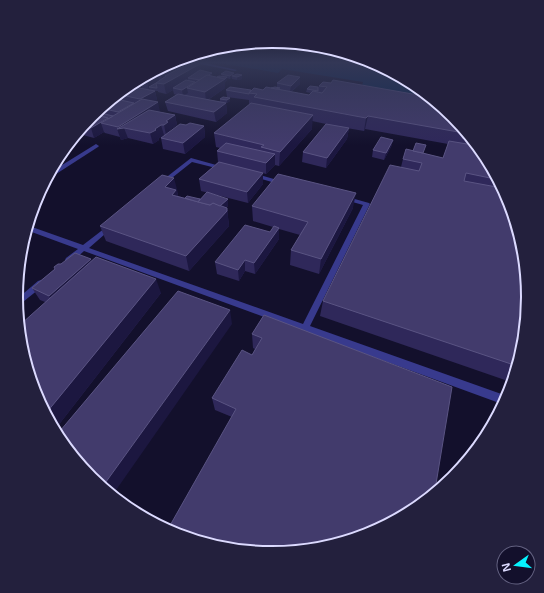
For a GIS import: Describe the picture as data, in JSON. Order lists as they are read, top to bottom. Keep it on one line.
{"north":"left"}
